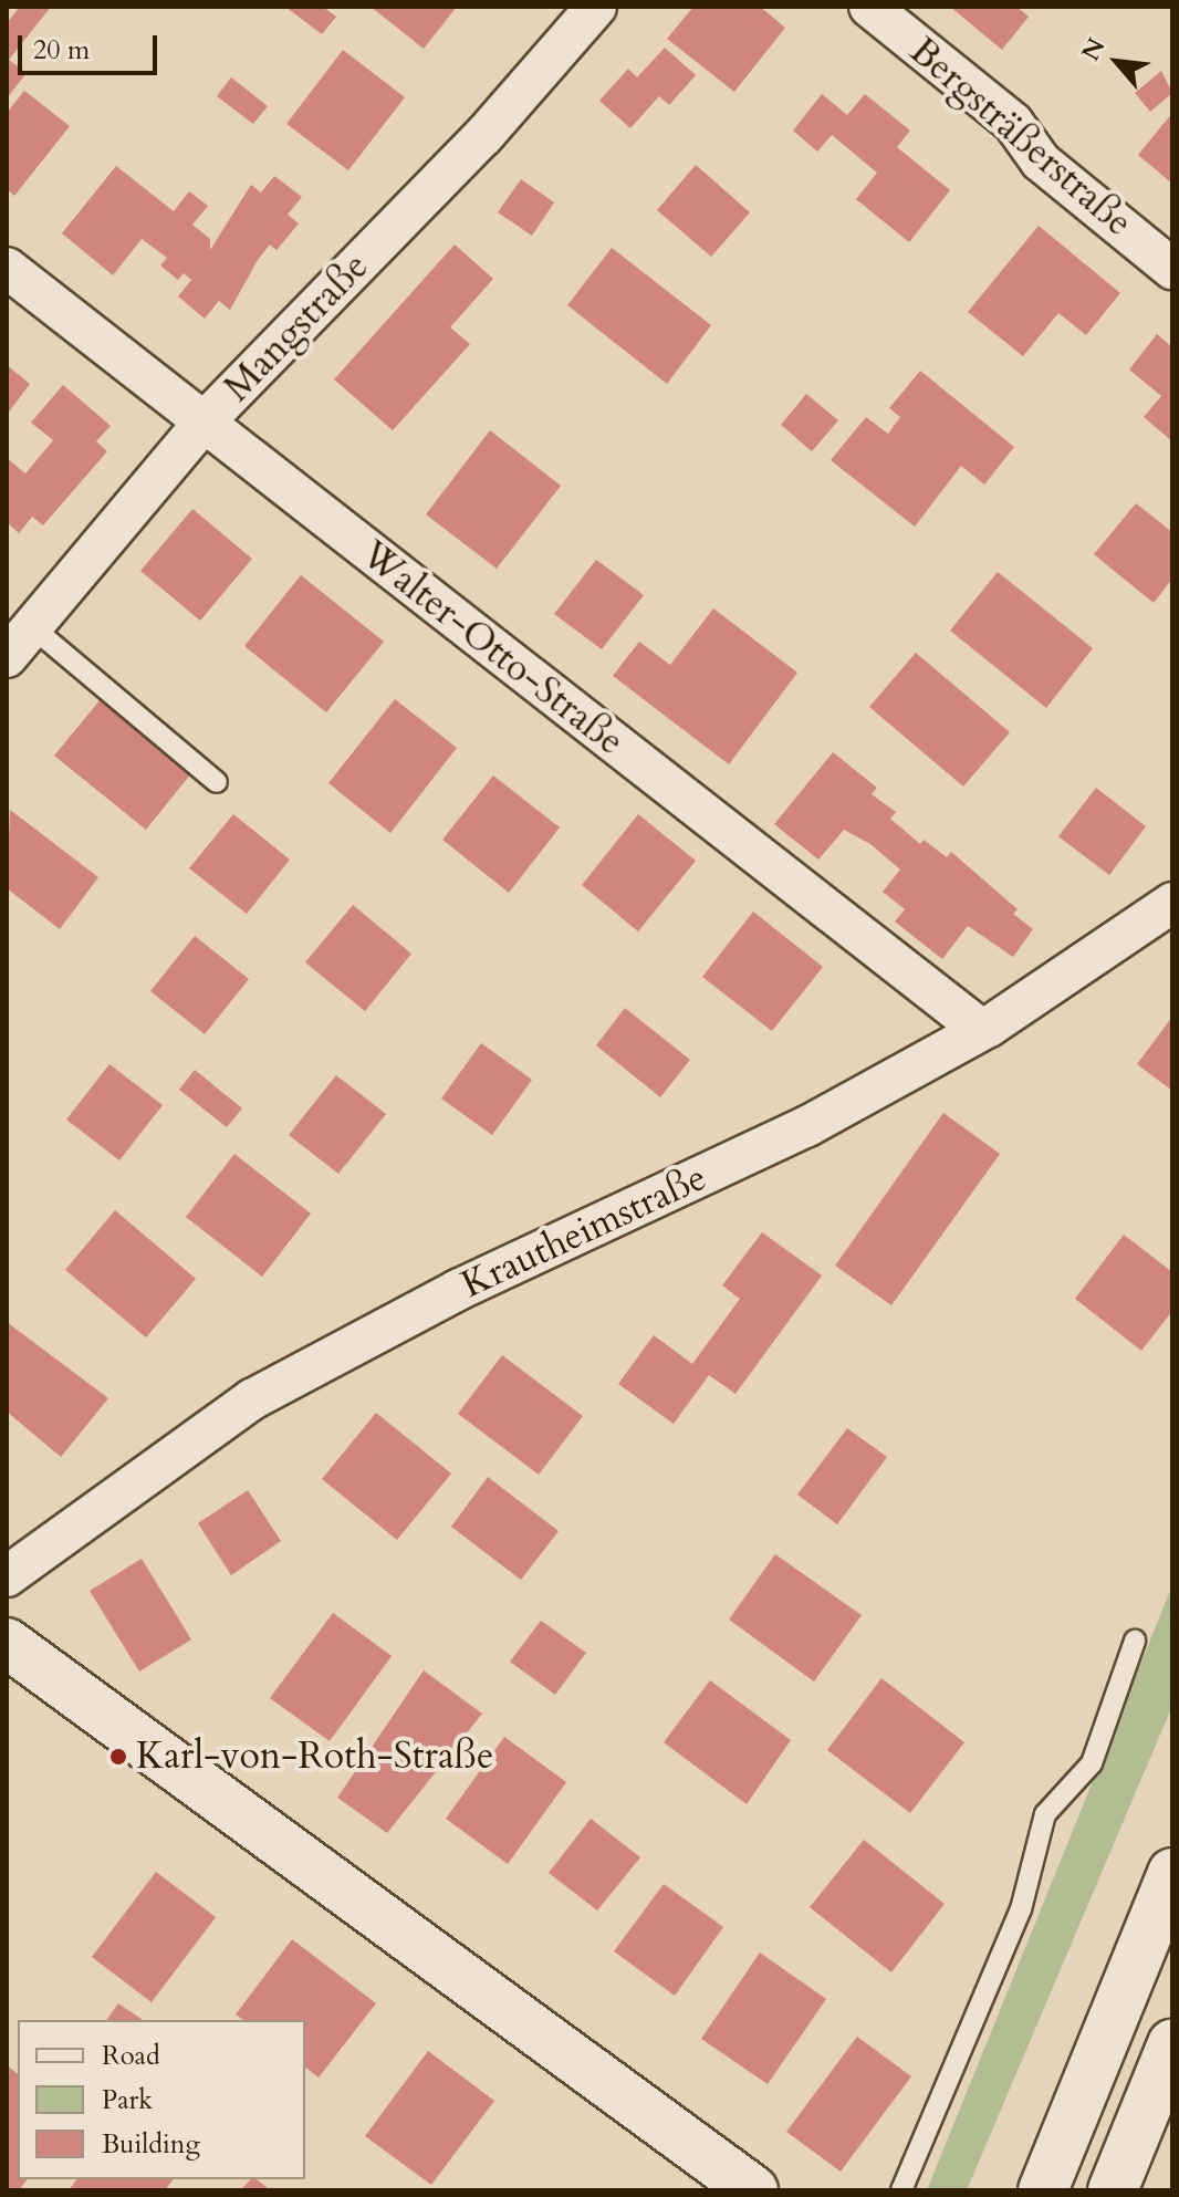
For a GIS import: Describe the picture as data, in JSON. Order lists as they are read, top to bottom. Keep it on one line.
{"streets":{"street":["Bergsträßerstraße","Mangstraße","Walter-Otto-Straße","Krautheimstraße"]},"crossings":[["Mangstraße","Walter-Otto-Straße"],["Walter-Otto-Straße","Krautheimstraße"]],"places":["Karl-von-Roth-Straße"],"legend":["Road","Park","Building"],"scale_bar":"20 m","north":"top left"}
